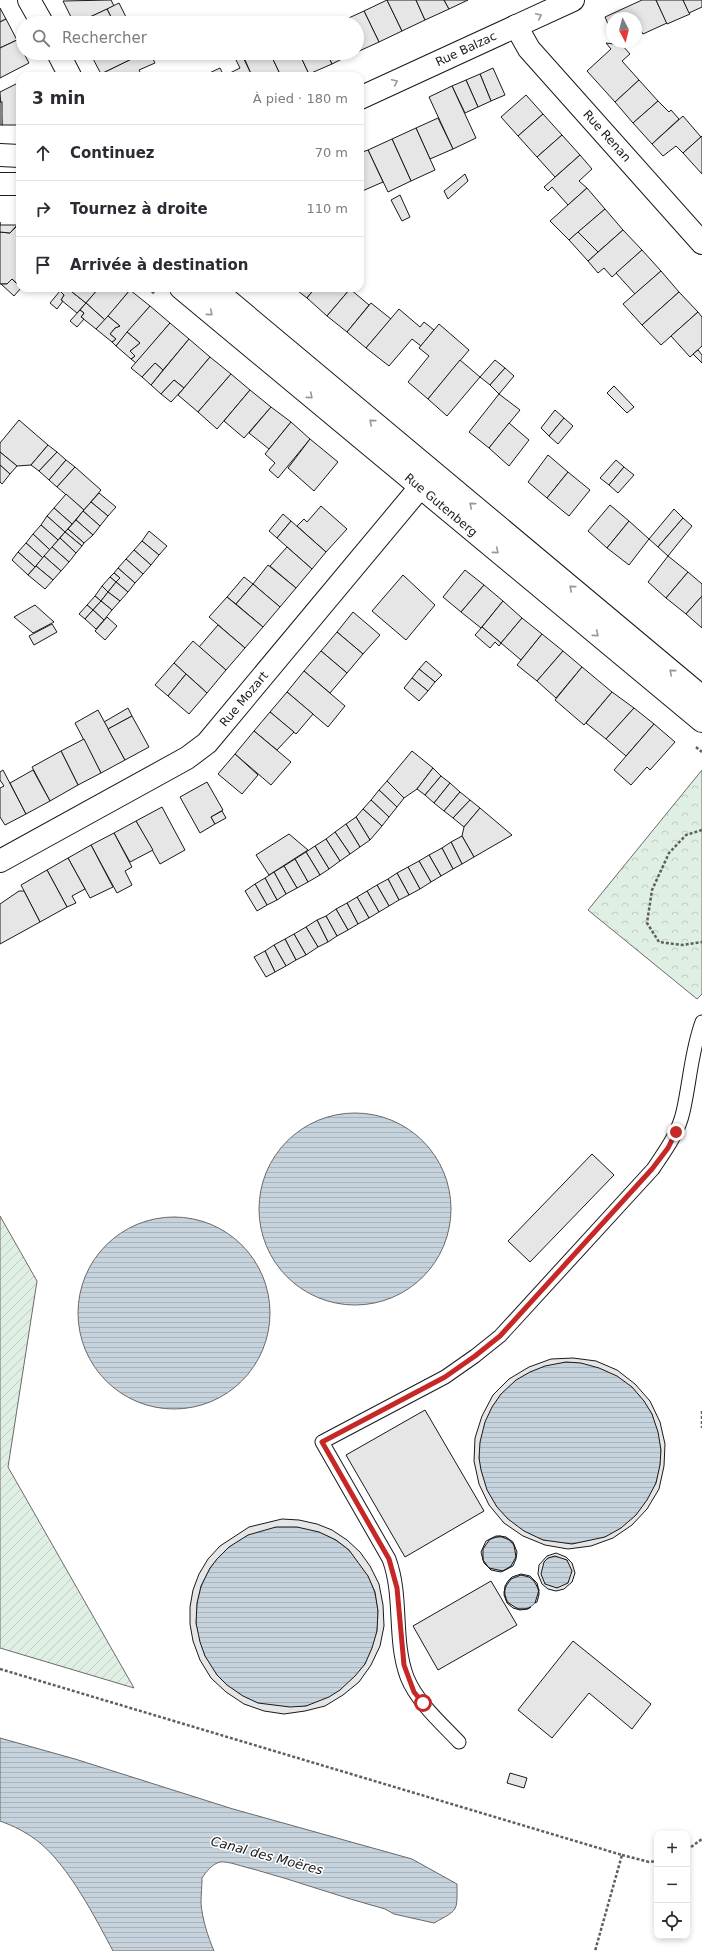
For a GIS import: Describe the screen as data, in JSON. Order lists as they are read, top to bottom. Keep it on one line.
{"streets":{"street":["Rue Balzac","Rue Renan","Rue Gutenberg","Rue Mozart"]},"crossings":[["Rue Balzac","Rue Renan"],["Rue Gutenberg","Rue Mozart"]],"one_way":["Rue Balzac"],"water":["Canal des Moëres"],"north":"bottom","page":{"search":"Rechercher","heading":["3 min","À pied · 180 m"],"list":[["Continuez","70 m"],["Tournez à droite","110 m"],"Arrivée à destination"],"map_buttons":["+","−"]}}
